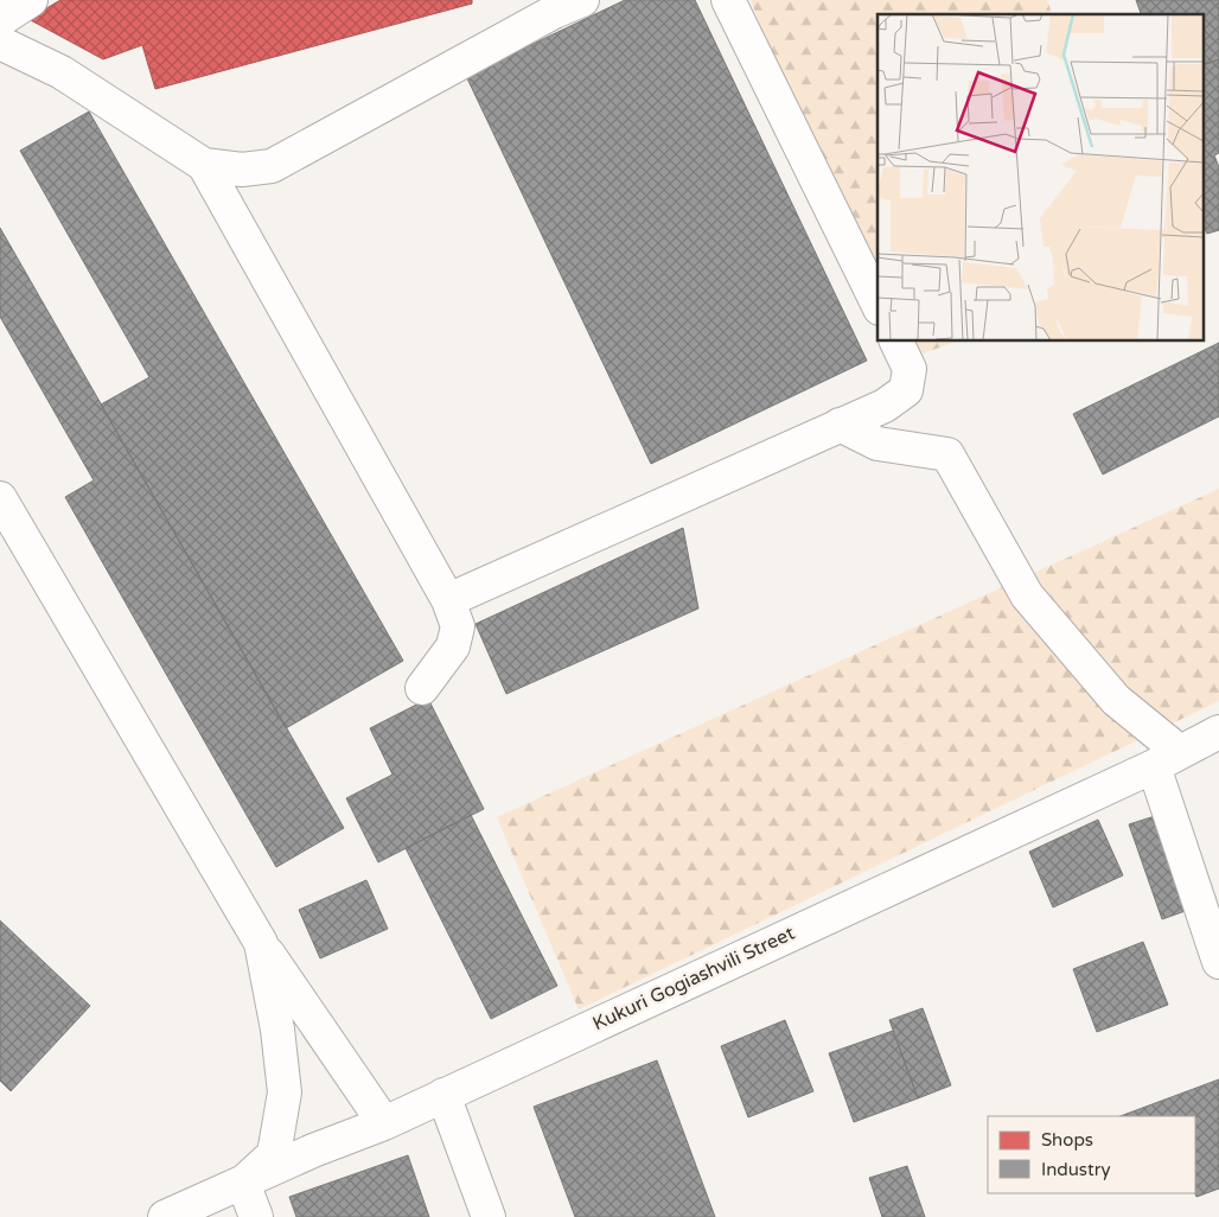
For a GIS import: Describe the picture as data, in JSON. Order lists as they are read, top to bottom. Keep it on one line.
{"streets":{"street":["Kukuri Gogiashvili Street"]},"legend":["Shops","Industry"]}
